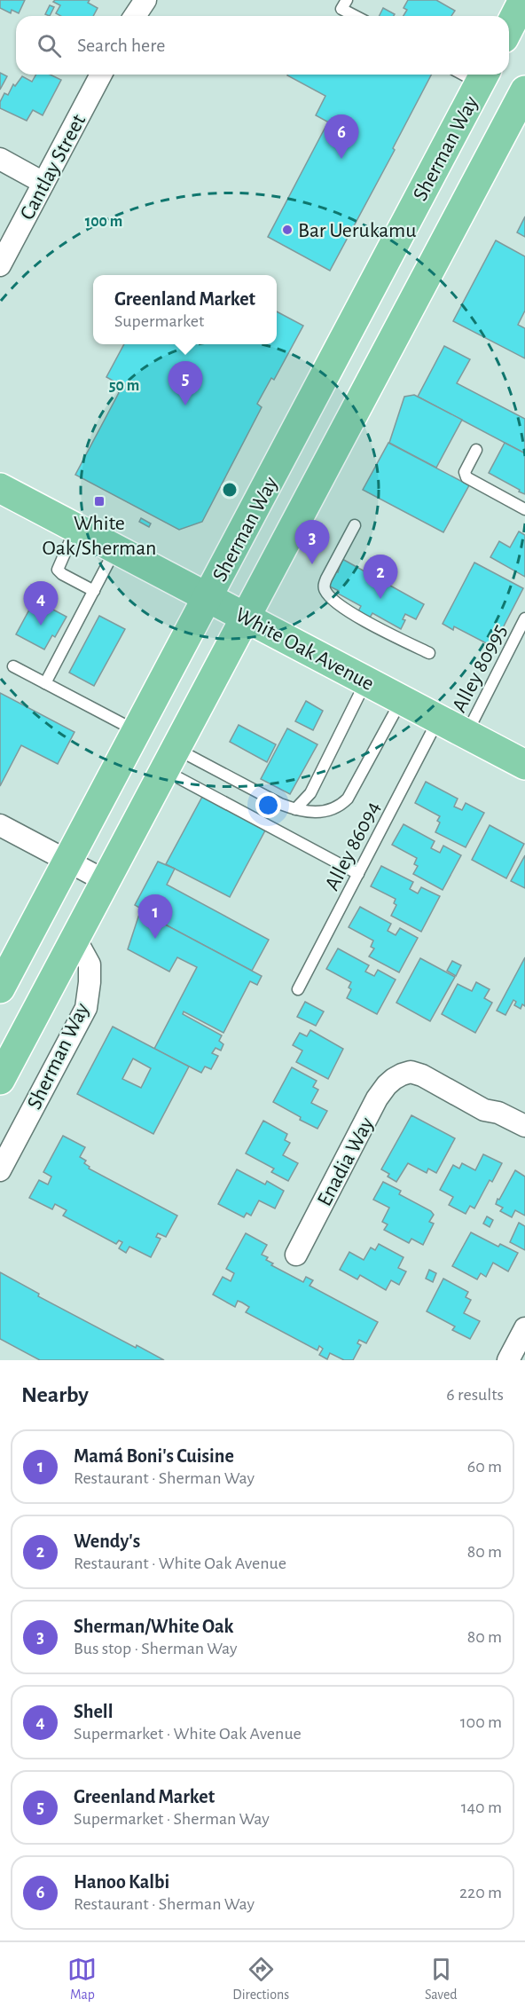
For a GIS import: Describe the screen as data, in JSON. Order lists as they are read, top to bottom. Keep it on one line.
{"streets":{"main road":["Sherman Way","White Oak Avenue"],"street":["Cantlay Street","Enadia Way"],"lane":["Alley 80995","Alley 86094"]},"crossings":[["Sherman Way","White Oak Avenue"],["White Oak Avenue","Alley 80995"],["White Oak Avenue","Alley 86094"]],"places":{"other":["Bar Uerukamu"],"transit":["White Oak/Sherman"]},"page":{"search":"Search here","pins":["6","5","3","2","4","1"],"popup":["Greenland Market","Supermarket"],"heading":["Nearby","6 results"],"list":[{"mark":"1","name":"Mamá Boni's Cuisine","note":"Restaurant · Sherman Way","value":"60 m"},{"mark":"2","name":"Wendy's","note":"Restaurant · White Oak Avenue","value":"80 m"},{"mark":"3","name":"Sherman/White Oak","note":"Bus stop · Sherman Way","value":"80 m"},{"mark":"4","name":"Shell","note":"Supermarket · White Oak Avenue","value":"100 m"},{"mark":"5","name":"Greenland Market","note":"Supermarket · Sherman Way","value":"140 m"},{"mark":"6","name":"Hanoo Kalbi","note":"Restaurant · Sherman Way","value":"220 m"}],"nav":["Map","Directions","Saved"]},"rings":["100 m","50 m"]}
